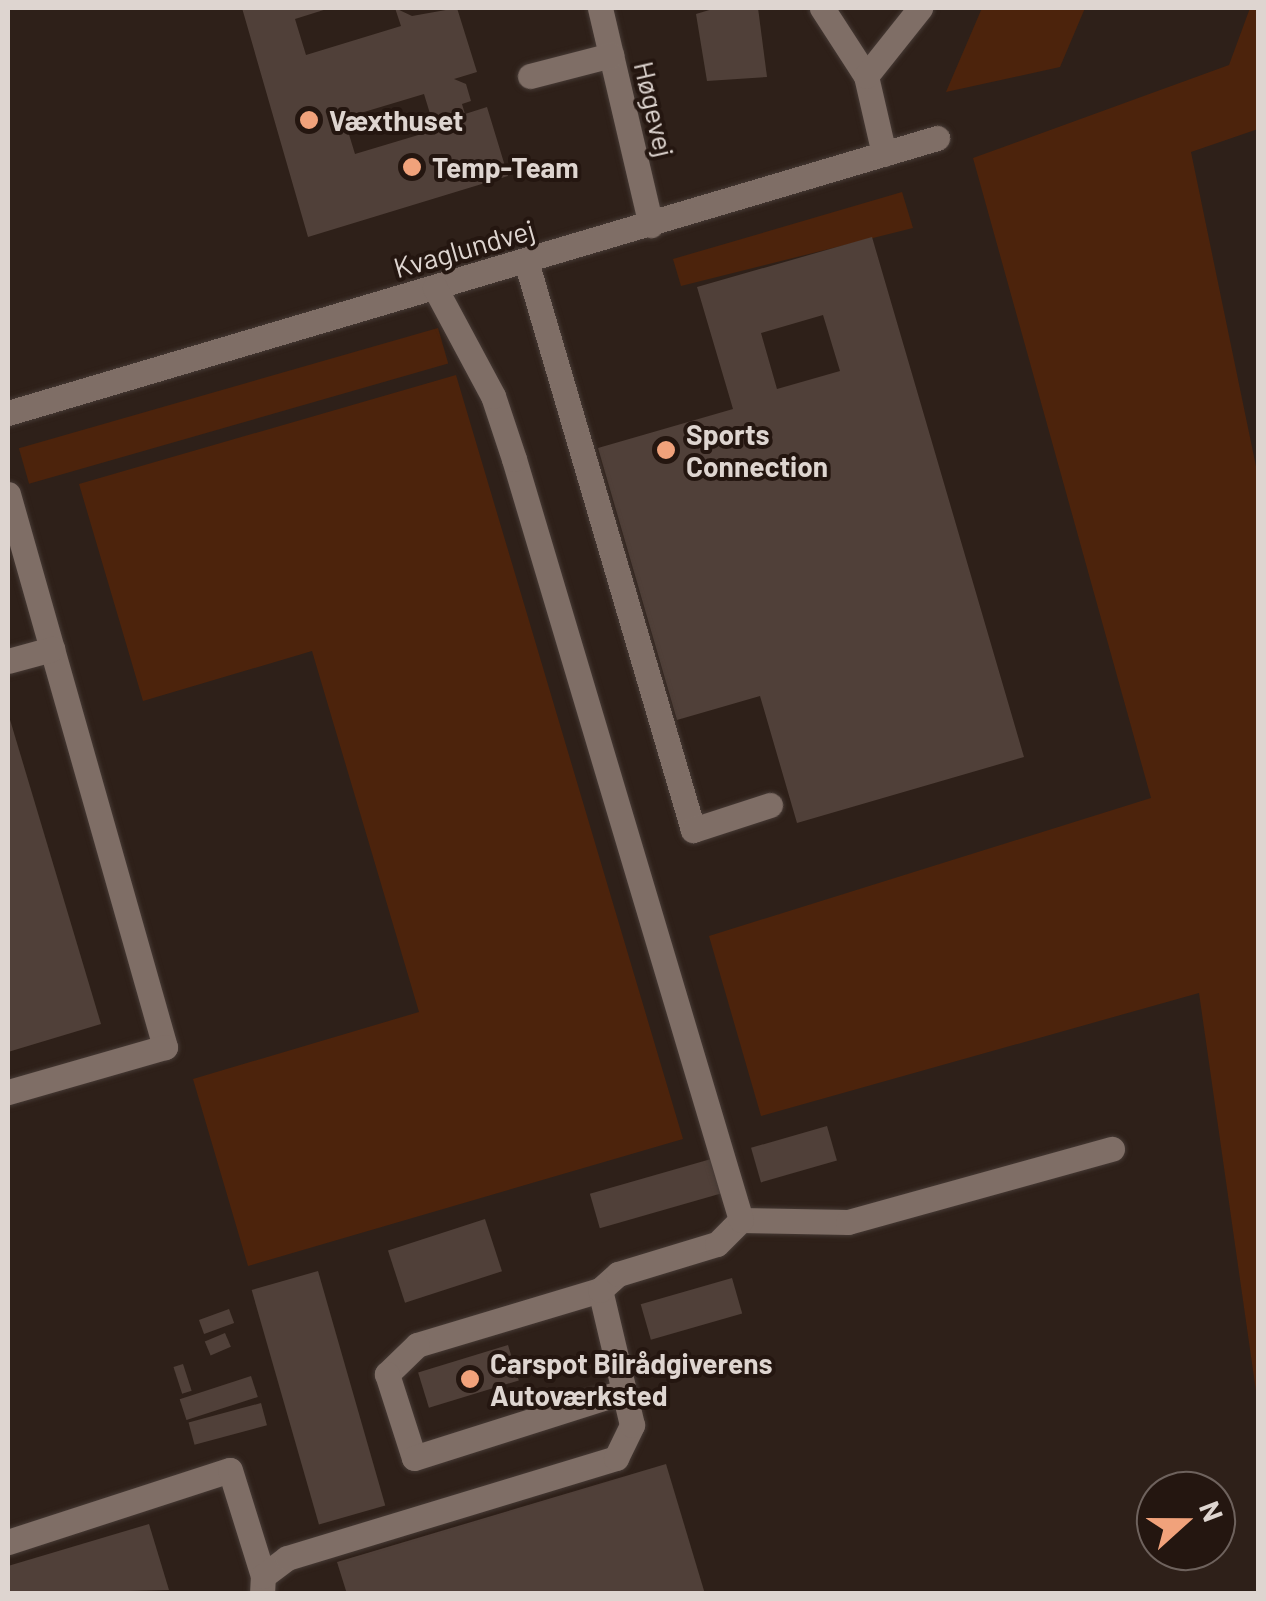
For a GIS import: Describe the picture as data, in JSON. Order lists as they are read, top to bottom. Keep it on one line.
{"streets":{"street":["Høgevej","Kvaglundvej"]},"crossings":[["Høgevej","Kvaglundvej"]],"places":["Væxthuset","Temp-Team","Sports Connection","Carspot Bilrådgiverens Autoværksted"],"north":"right"}
